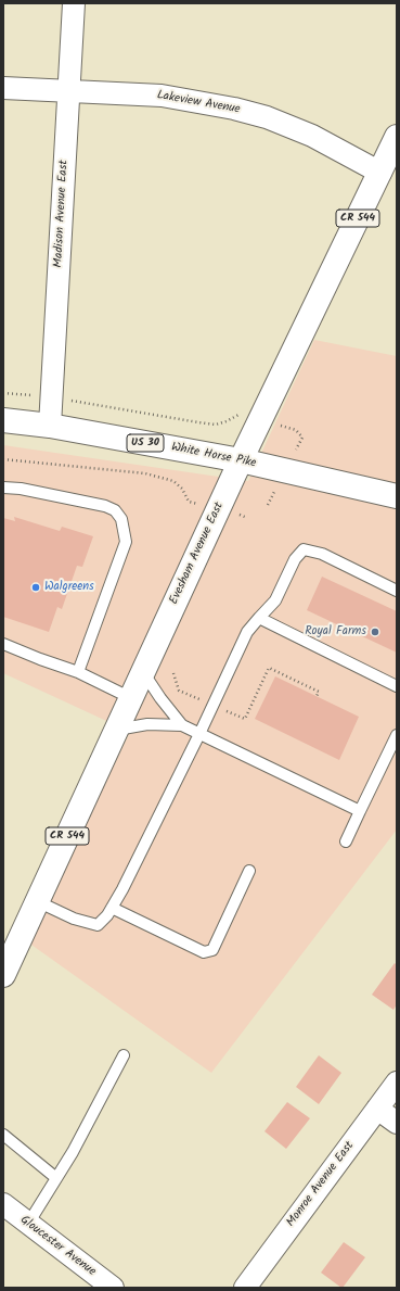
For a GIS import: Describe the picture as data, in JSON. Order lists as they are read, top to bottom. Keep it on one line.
{"streets":{"main road":["CR 544","US 30","White Horse Pike","Evesham Avenue East"],"street":["Lakeview Avenue","Madison Avenue East","Monroe Avenue East","Gloucester Avenue"]},"crossings":[["Lakeview Avenue","Madison Avenue East"],["Lakeview Avenue","Evesham Avenue East"],["Madison Avenue East","White Horse Pike"],["White Horse Pike","Evesham Avenue East"]],"places":["Walgreens","Royal Farms"]}
